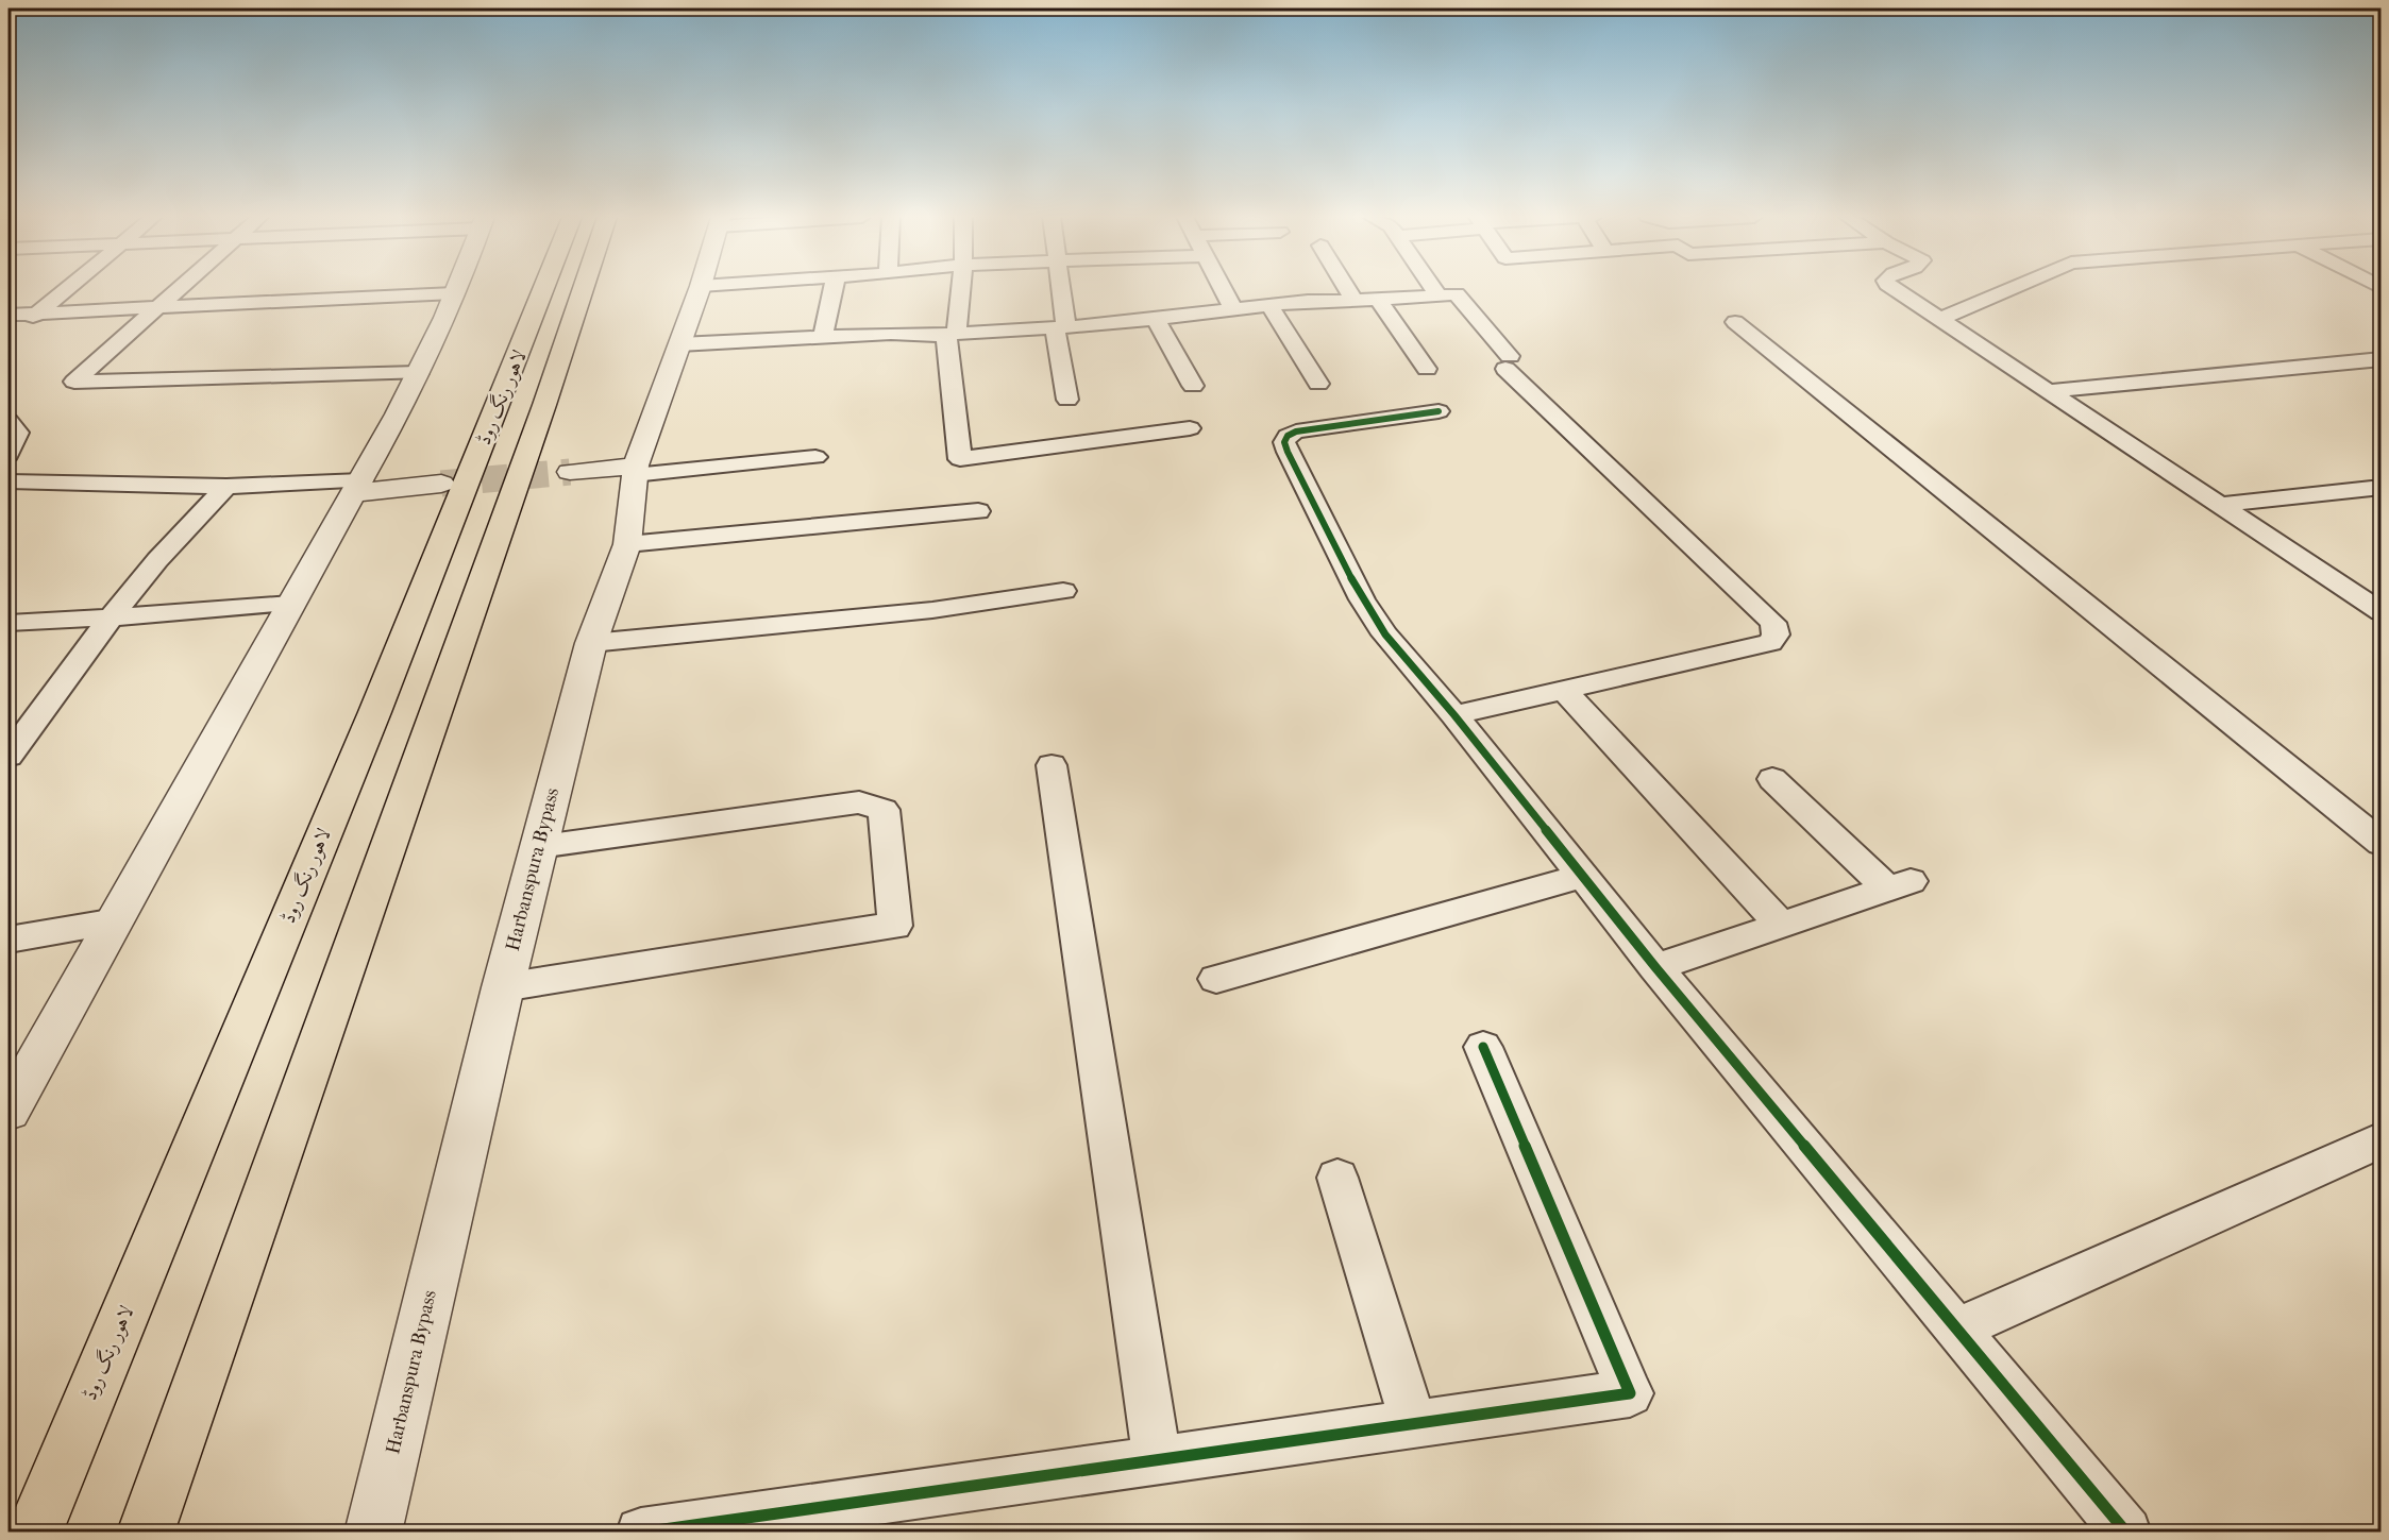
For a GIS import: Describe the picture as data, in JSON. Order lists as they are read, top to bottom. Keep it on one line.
{"streets":{"highway":["لاہور رنگ روڈ"],"street":["Harbanspura Bypass"]}}
